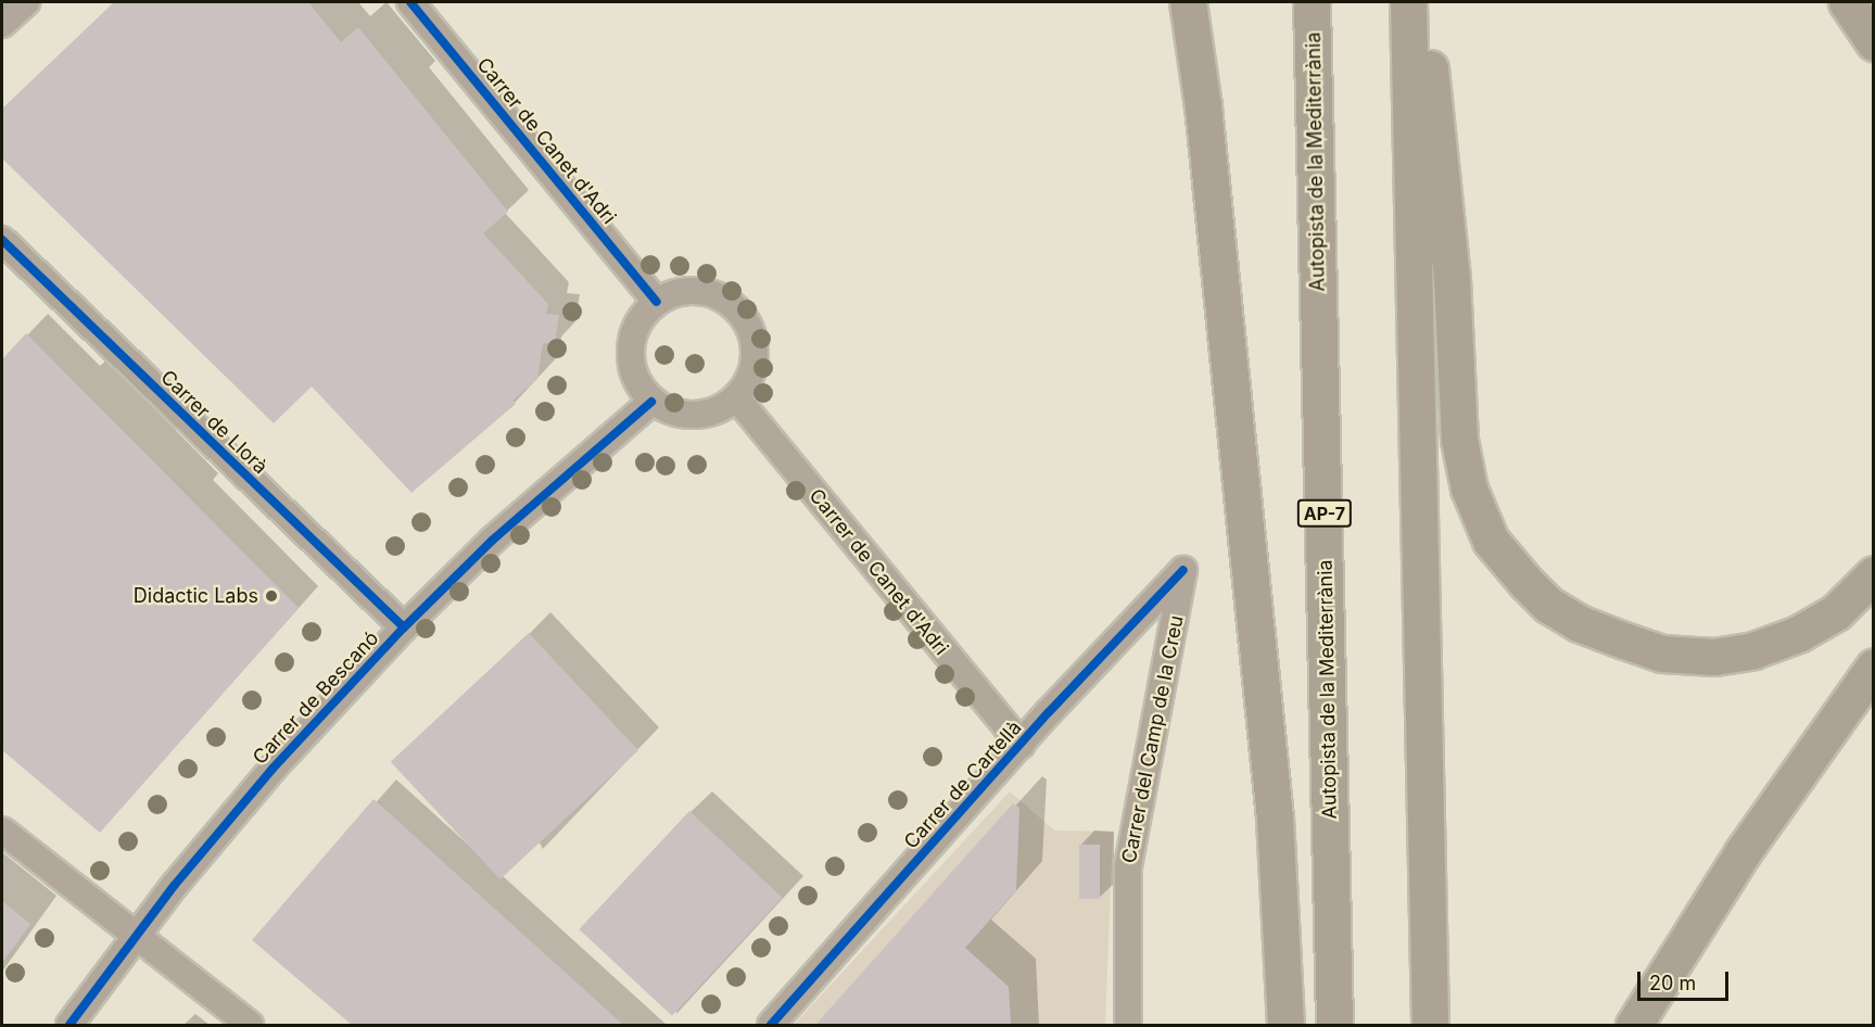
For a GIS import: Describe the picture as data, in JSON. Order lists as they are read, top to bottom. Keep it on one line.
{"streets":{"highway":["Autopista de la Mediterrània","AP-7"],"street":["Carrer de Canet d'Adri","Carrer de Llorà","Carrer de Bescanó","Carrer del Camp de la Creu","Carrer de Cartellà"]},"crossings":[["Carrer de Canet d'Adri","Carrer de Bescanó"],["Carrer de Canet d'Adri","Carrer de Cartellà"],["Carrer de Llorà","Carrer de Bescanó"],["Carrer del Camp de la Creu","Carrer de Cartellà"]],"places":["Didactic Labs"],"scale_bar":"20 m"}
